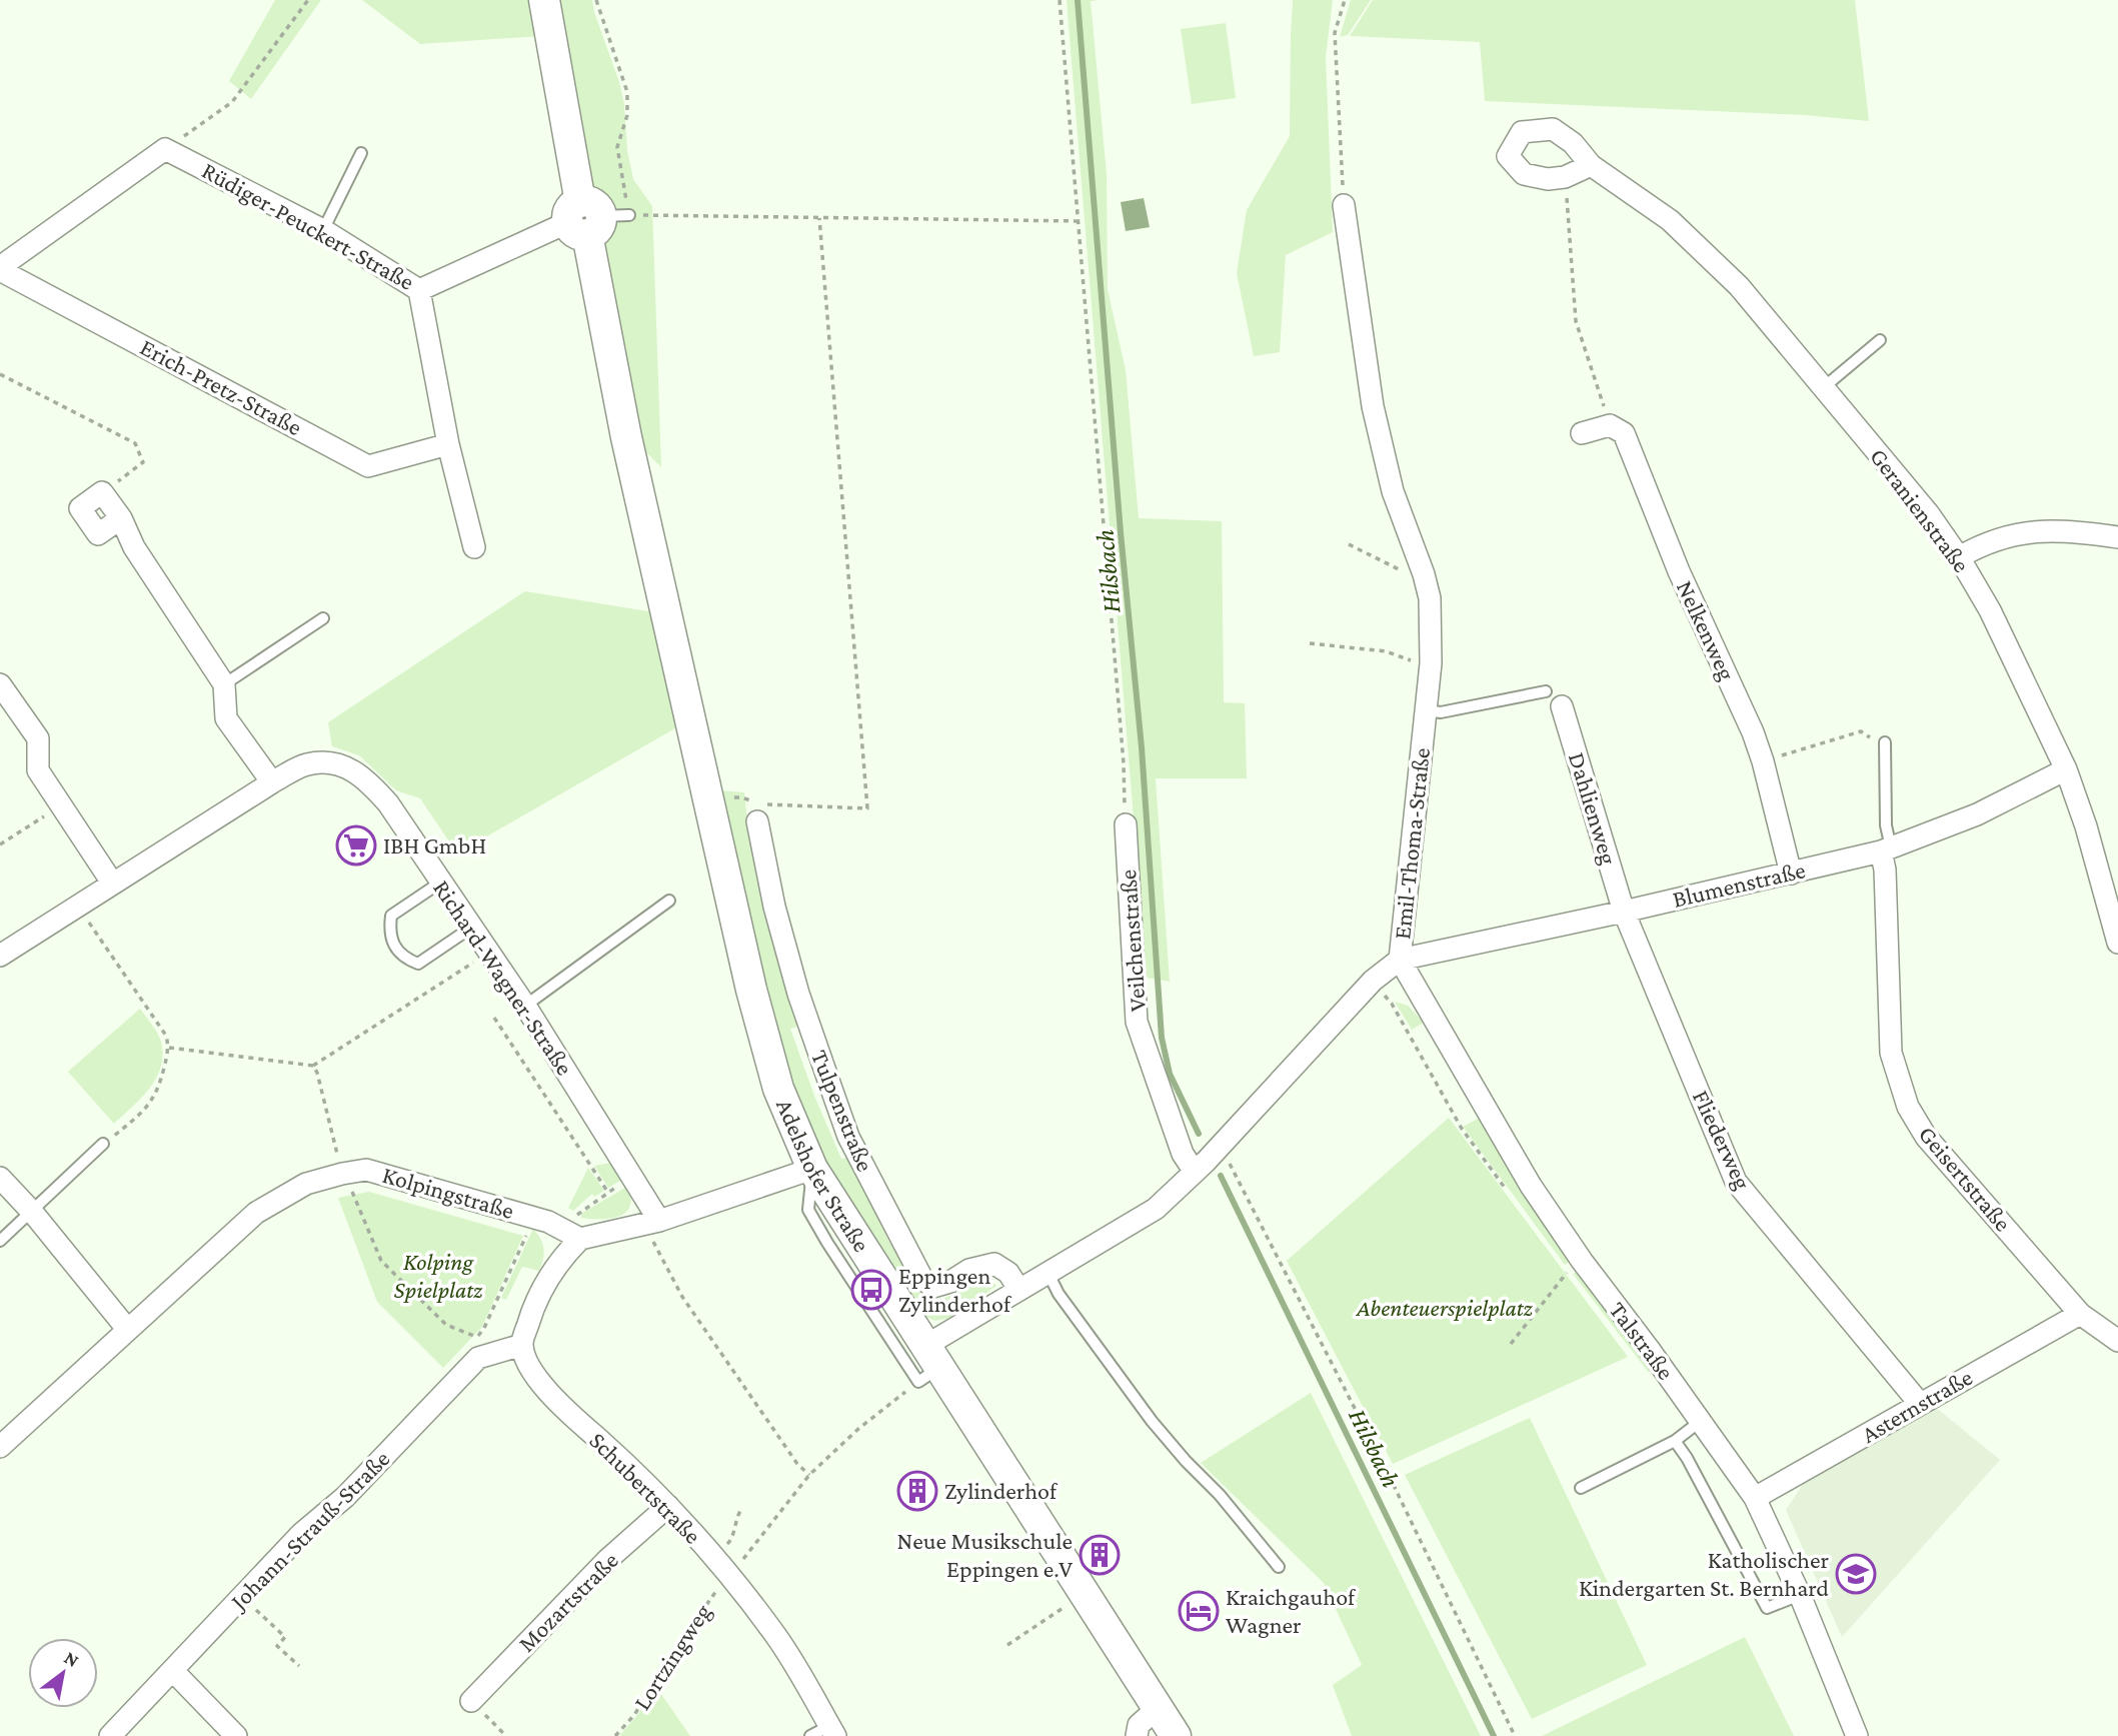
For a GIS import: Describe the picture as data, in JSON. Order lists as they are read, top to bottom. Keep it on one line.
{"streets":{"street":["Rüdiger-Peuckert-Straße","Erich-Pretz-Straße","Geranienstraße","Nelkenweg","Dahlienweg","Emil-Thoma-Straße","Blumenstraße","Veilchenstraße","Richard-Wagner-Straße","Tulpenstraße","Fliederweg","Adelshofer Straße","Geisertstraße","Kolpingstraße","Talstraße","Asternstraße","Schubertstraße","Johann-Strauß-Straße","Mozartstraße"],"path":["Lortzingweg"]},"crossings":[["Rüdiger-Peuckert-Straße","Adelshofer Straße"],["Geranienstraße","Blumenstraße"],["Nelkenweg","Blumenstraße"],["Dahlienweg","Blumenstraße"],["Dahlienweg","Fliederweg"],["Emil-Thoma-Straße","Blumenstraße"],["Emil-Thoma-Straße","Veilchenstraße"],["Emil-Thoma-Straße","Tulpenstraße"],["Emil-Thoma-Straße","Adelshofer Straße"],["Emil-Thoma-Straße","Talstraße"],["Emil-Thoma-Straße","Lortzingweg"],["Blumenstraße","Fliederweg"],["Blumenstraße","Geisertstraße"],["Blumenstraße","Talstraße"],["Fliederweg","Asternstraße"],["Adelshofer Straße","Lortzingweg"],["Geisertstraße","Asternstraße"],["Talstraße","Asternstraße"],["Schubertstraße","Johann-Strauß-Straße"],["Schubertstraße","Mozartstraße"],["Schubertstraße","Lortzingweg"]],"water":["Hilsbach"],"parks":["Kolping Spielplatz","Abenteuerspielplatz"],"places":{"supermarket":["IBH GmbH"],"bus stop":["Eppingen Zylinderhof"],"building":["Zylinderhof","Neue Musikschule Eppingen e.V"],"school or university":["Katholischer Kindergarten St. Bernhard"],"hotel":["Kraichgauhof Wagner"]},"north":"top right"}
